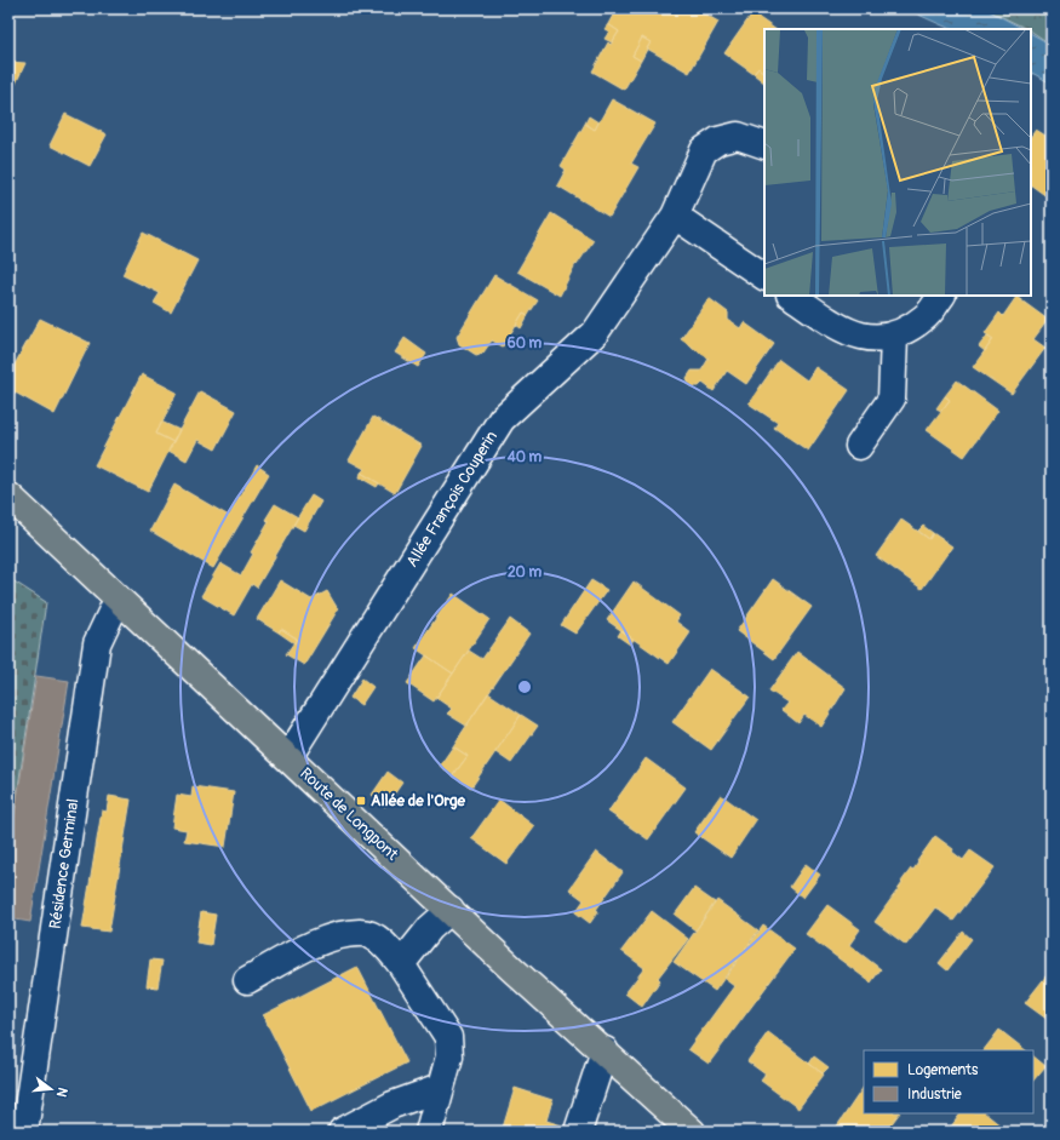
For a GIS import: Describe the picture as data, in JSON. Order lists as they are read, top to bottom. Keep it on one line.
{"streets":{"main road":["Route de Longpont"],"street":["Allée François Couperin","Résidence Germinal"]},"crossings":[["Allée François Couperin","Route de Longpont"],["Route de Longpont","Résidence Germinal"]],"places":{"transit":["Allée de l'Orge"]},"legend":["Logements","Industrie"],"north":"right","rings":["60 m","40 m","20 m"]}
